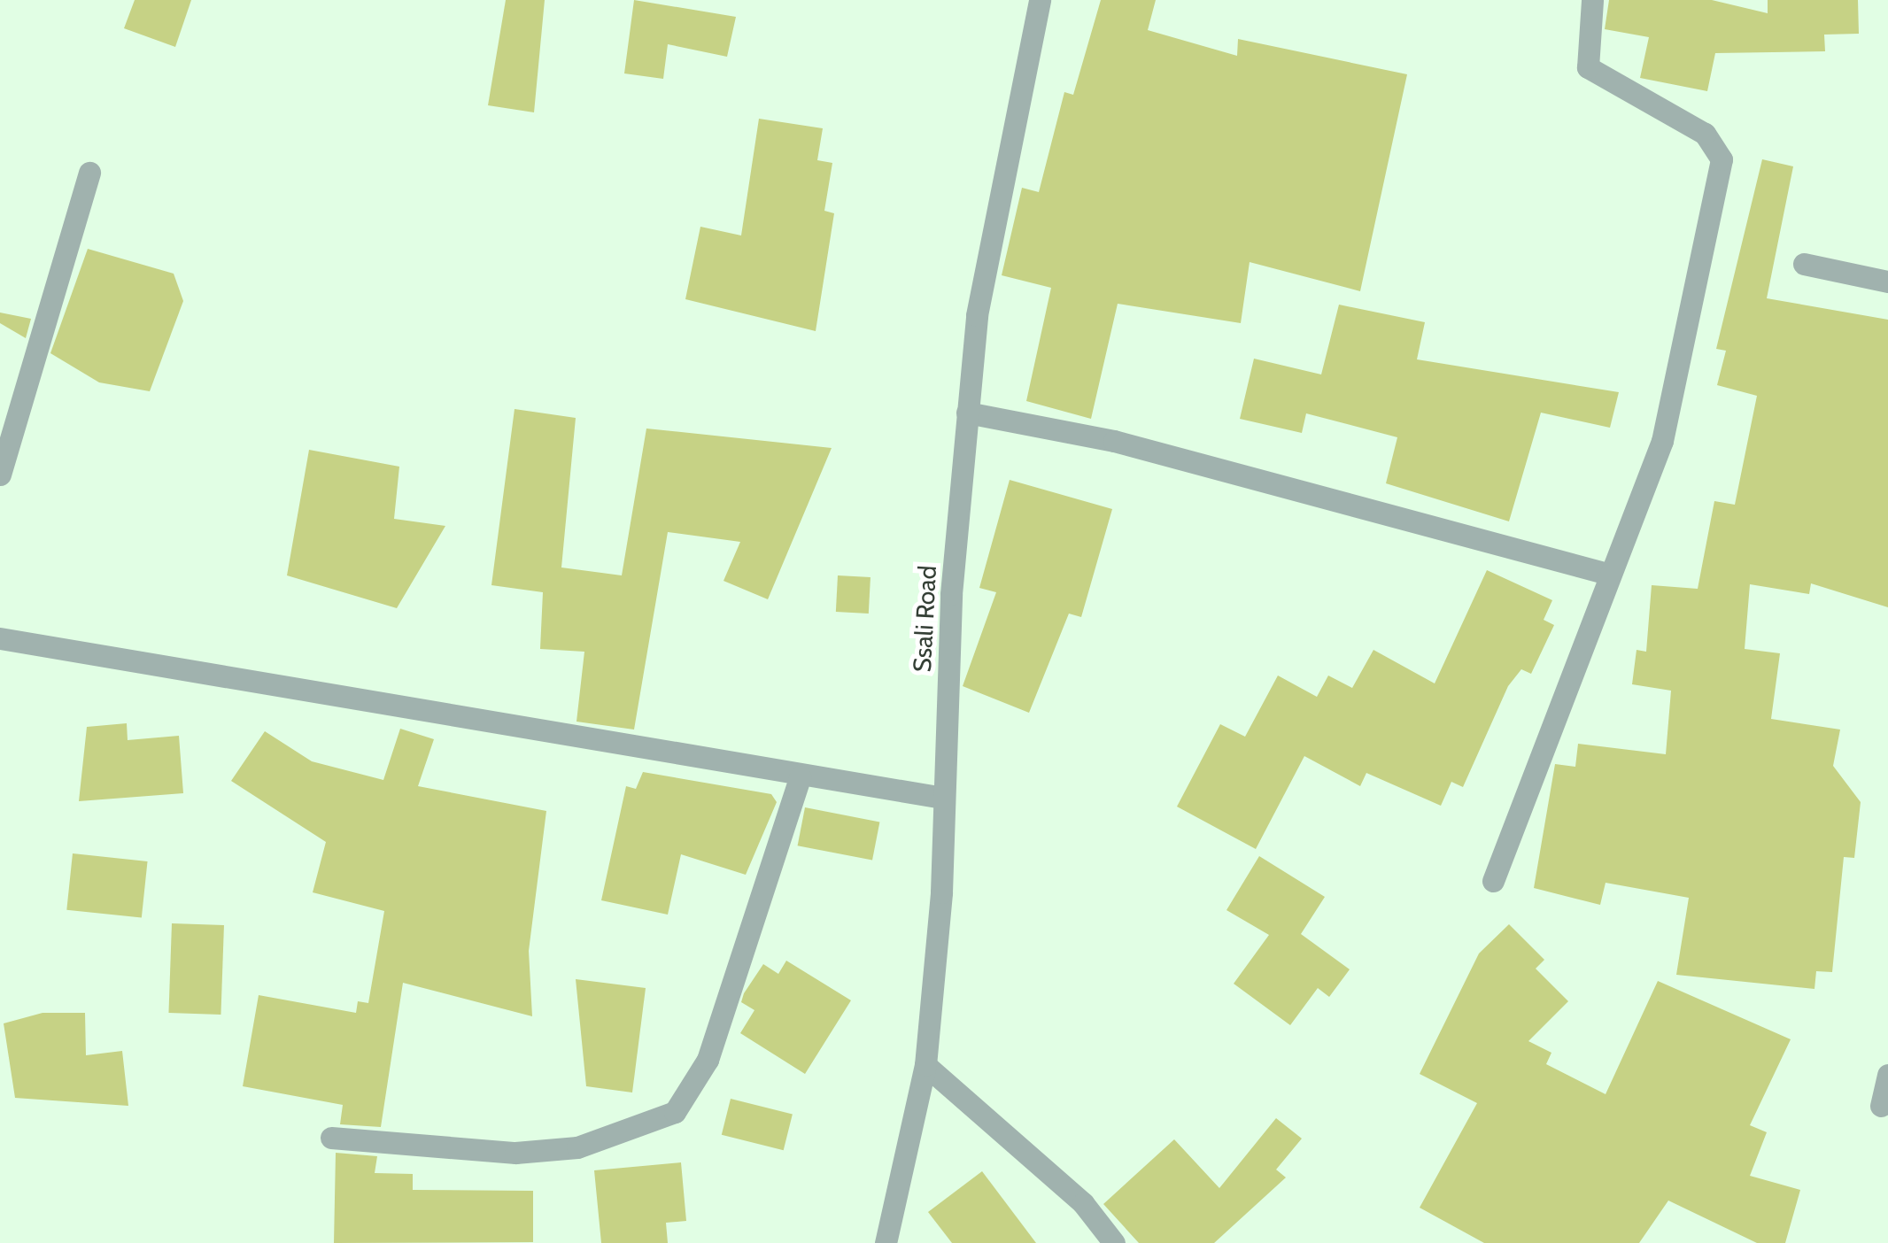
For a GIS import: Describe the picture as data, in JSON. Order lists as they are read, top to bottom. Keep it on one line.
{"streets":{"street":["Ssali Road"]}}
